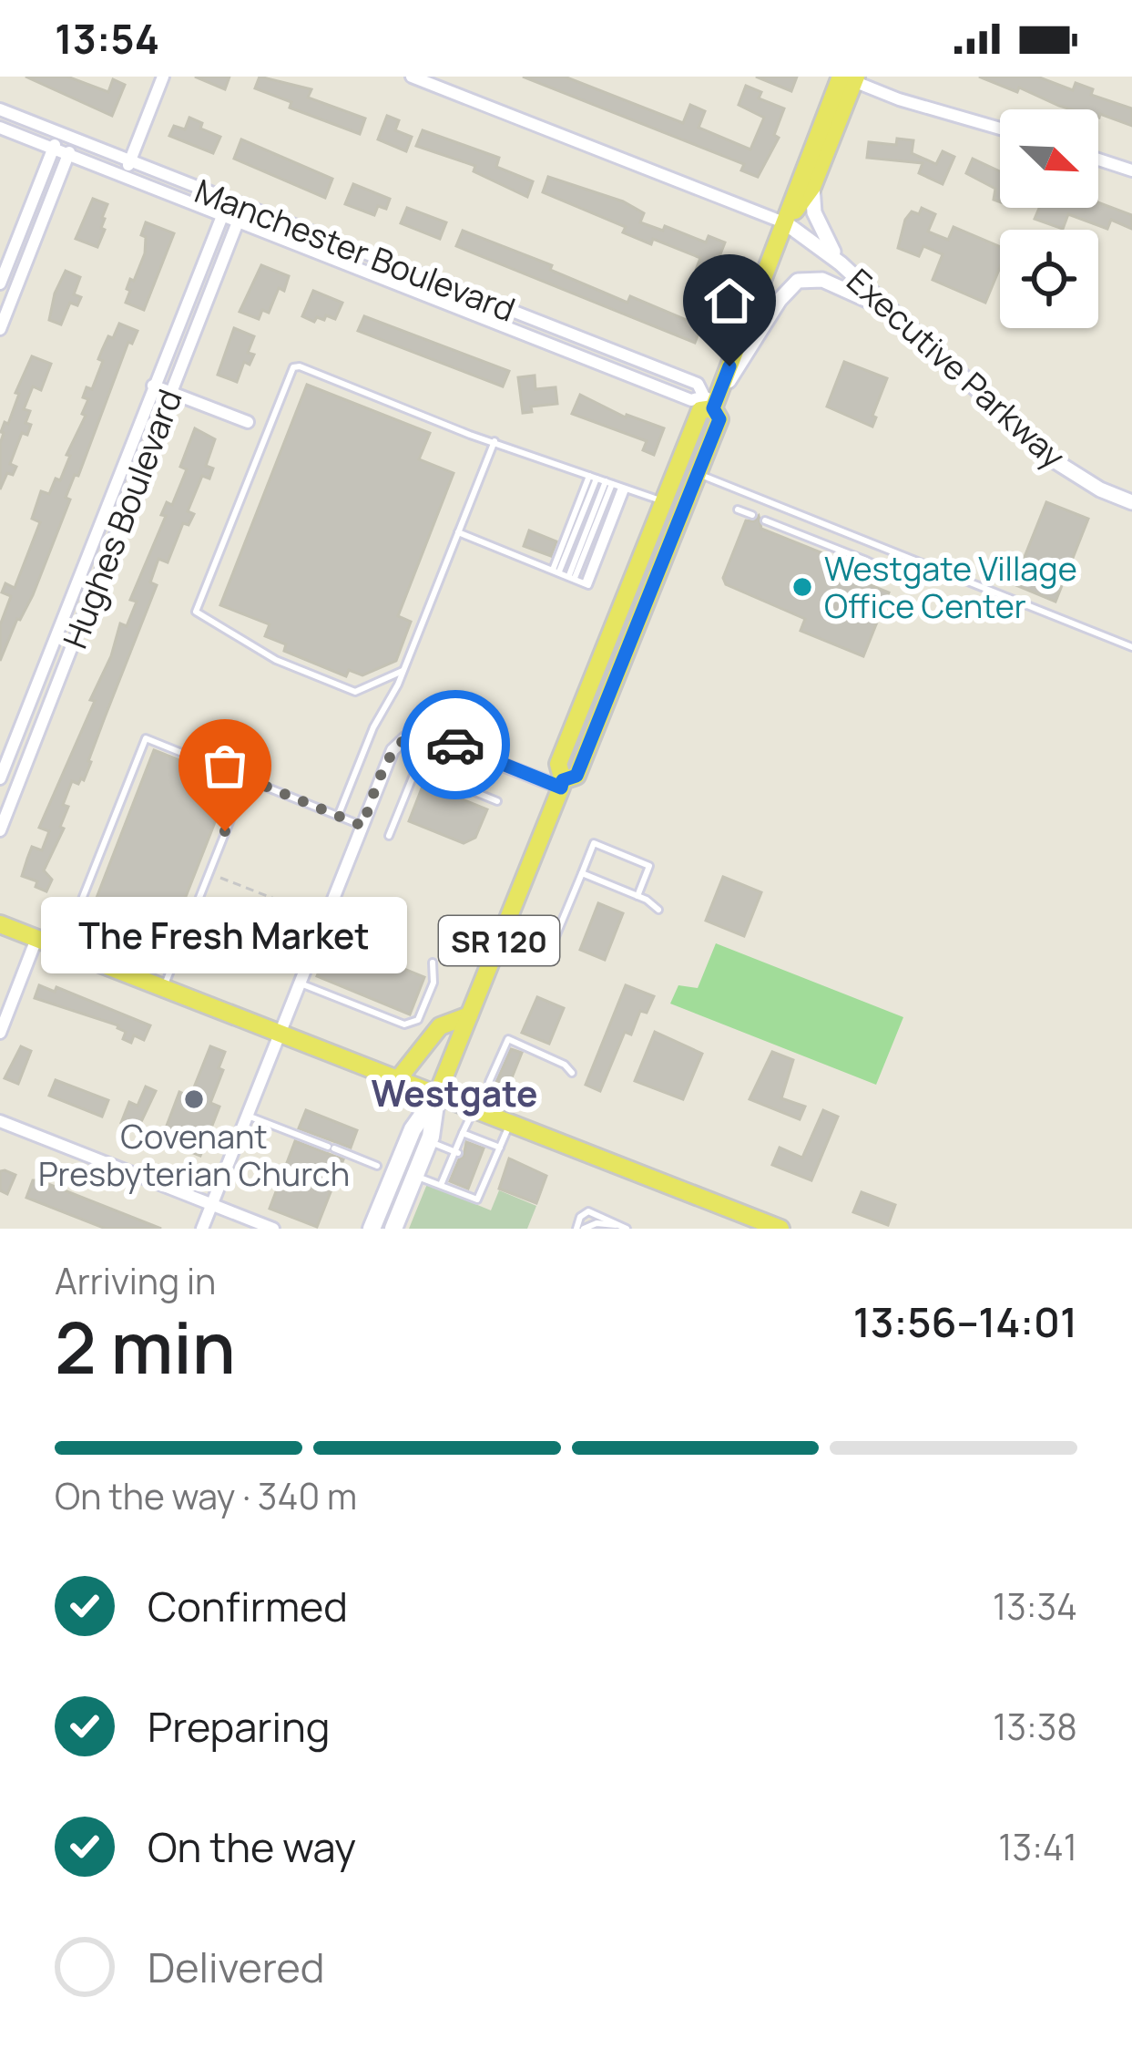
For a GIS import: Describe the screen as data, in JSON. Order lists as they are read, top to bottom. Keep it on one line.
{"streets":{"main road":["SR 120"],"street":["Manchester Boulevard","Executive Parkway","Hughes Boulevard"]},"crossings":[["Manchester Boulevard","Hughes Boulevard"],["Manchester Boulevard","SR 120"],["Executive Parkway","SR 120"]],"districts":["Westgate"],"places":["Westgate Village Office Center","The Fresh Market","Covenant Presbyterian Church"],"north":"bottom right","page":{"status":"13:54","bubble":"The Fresh Market","heading":["2 min","Arriving in","13:56–14:01"],"bar":"On the way · 340 m","list":[["Confirmed","13:34"],["Preparing","13:38"],["On the way","13:41"],"Delivered"]}}
